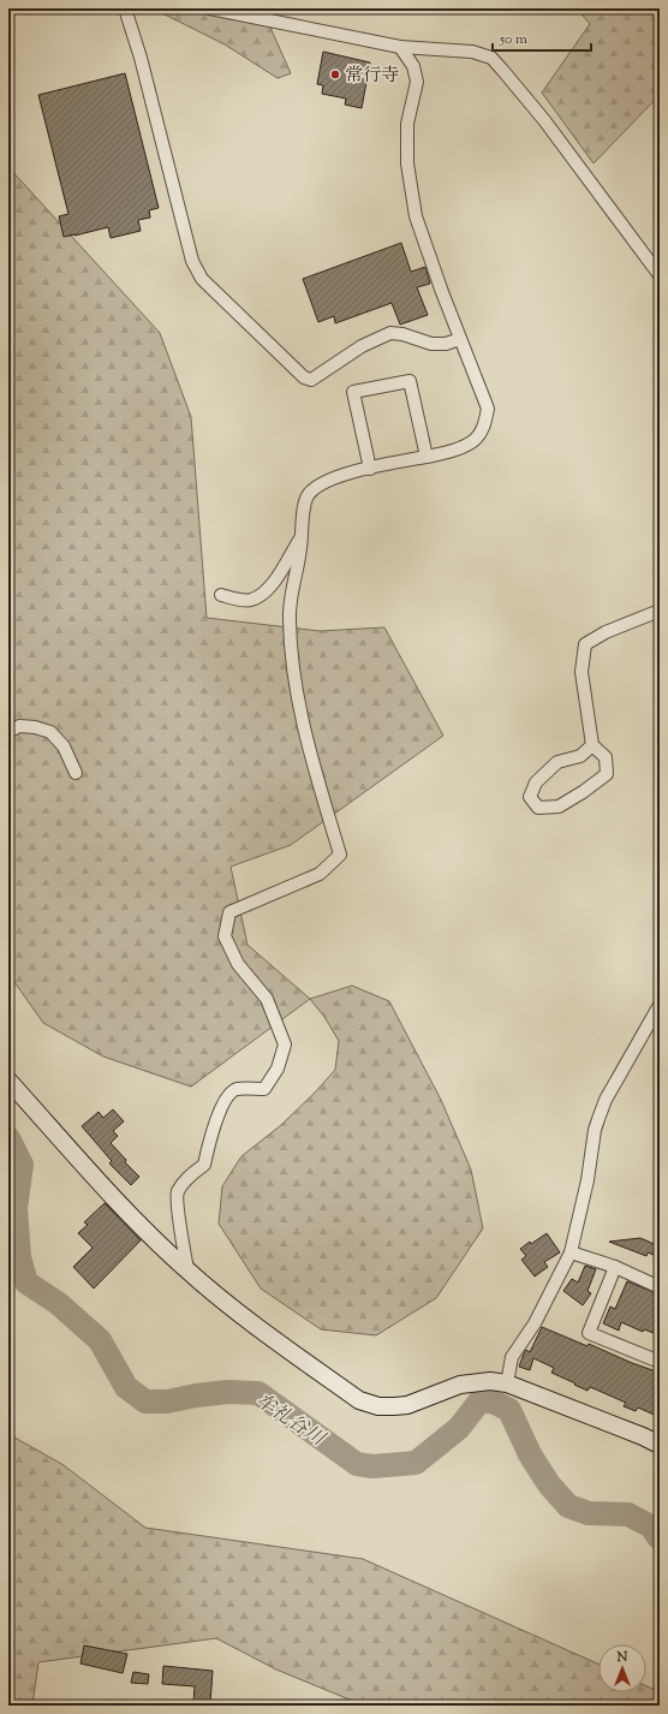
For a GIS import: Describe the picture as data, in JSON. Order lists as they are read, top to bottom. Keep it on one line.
{"water":["牟礼谷川"],"places":["常行寺"],"scale_bar":"50 m","north":"top"}
